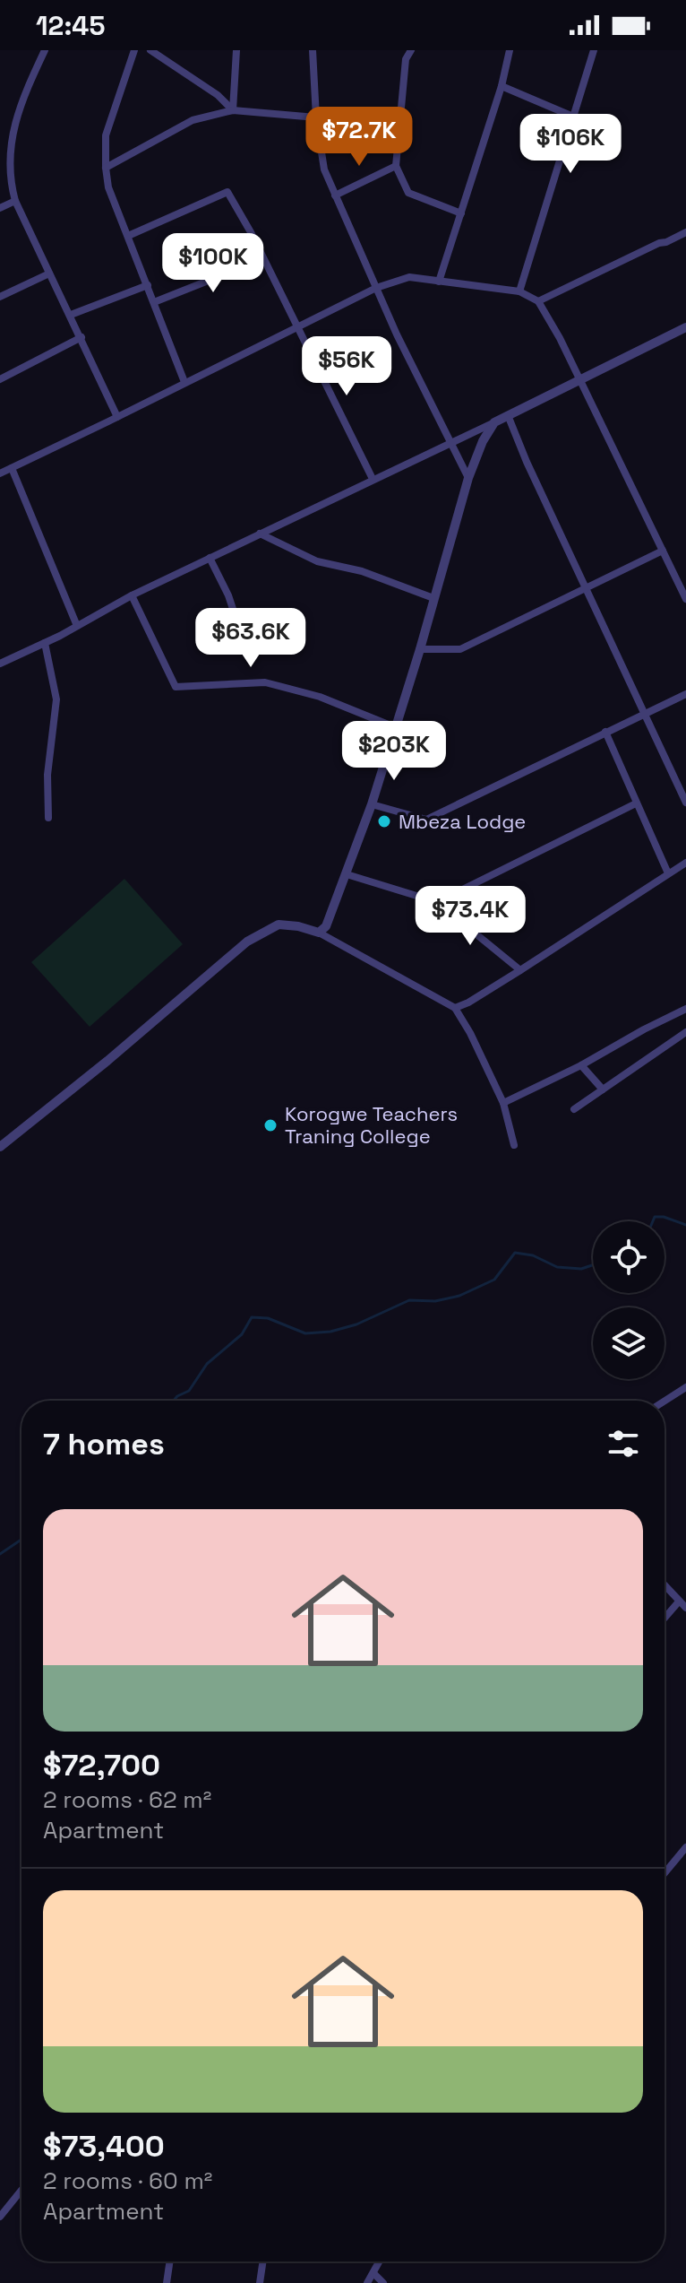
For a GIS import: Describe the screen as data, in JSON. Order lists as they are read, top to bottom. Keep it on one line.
{"places":["Mbeza Lodge","Korogwe Teachers Traning College"],"page":{"status":"12:45","price":["$72.7K","$106K","$100K","$56K","$63.6K","$203K","$73.4K"],"heading":"7 homes","list":[{"name":"$72,700","note":"2 rooms · 62 m² · Apartment"},{"name":"$73,400","note":"2 rooms · 60 m² · Apartment"}]}}
